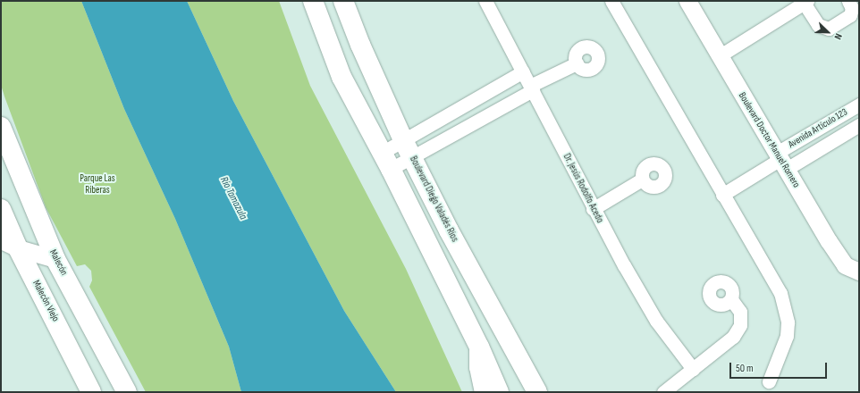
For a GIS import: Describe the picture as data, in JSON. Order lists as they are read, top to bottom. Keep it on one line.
{"streets":{"main road":["Boulevard Diego Valadés Ríos","Malecón","Malecón Viejo"],"street":["Avenida Artículo 123","Boulevard Doctor Manuel Romero","Dr. Jesús Rodolfo Acedo"]},"crossings":[["Avenida Artículo 123","Boulevard Doctor Manuel Romero"]],"water":["Río Tamazula"],"parks":["Parque Las Riberas"],"scale_bar":"50 m","north":"bottom right"}
